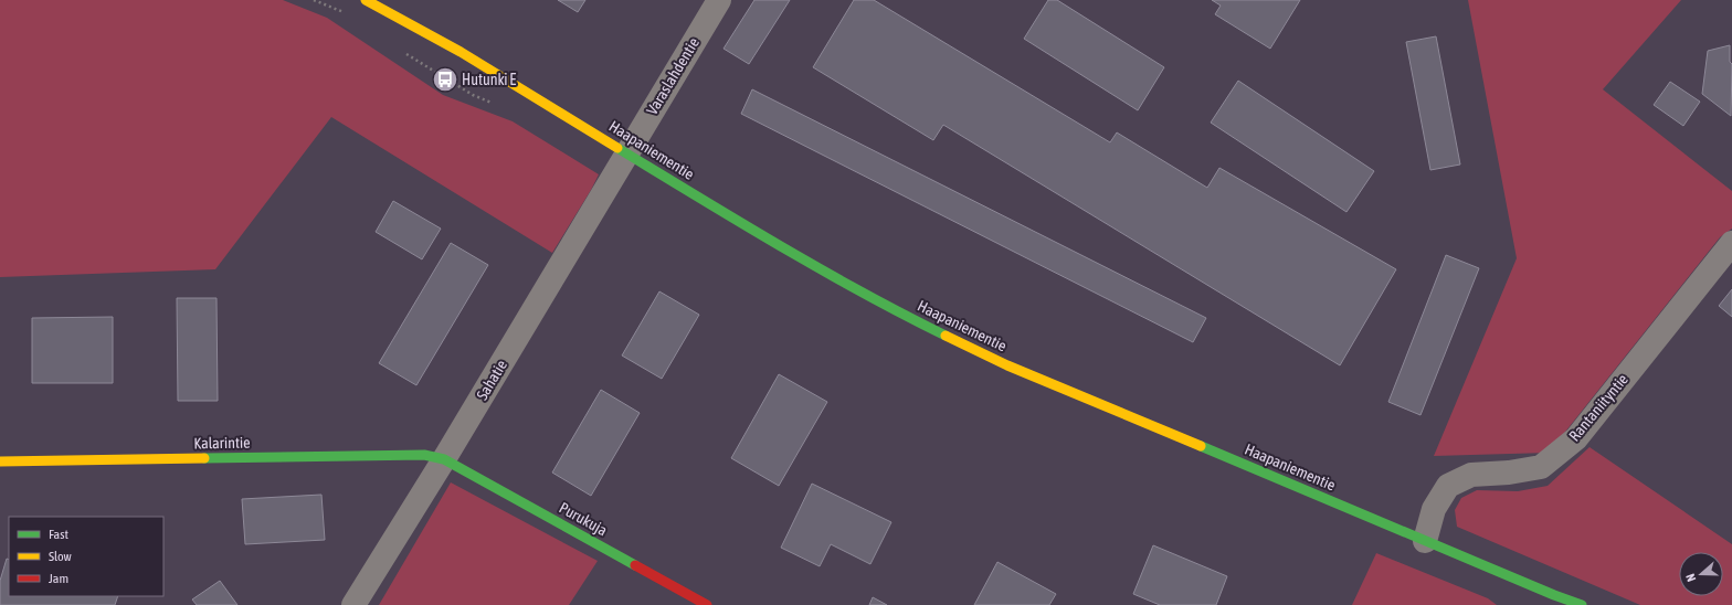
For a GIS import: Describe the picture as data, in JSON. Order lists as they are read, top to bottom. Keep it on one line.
{"streets":{"street":["Varaslahdentie","Haapaniementie","Sahatie","Rantaniityntie","Kalarintie","Purukuja"]},"crossings":[["Varaslahdentie","Haapaniementie"],["Varaslahdentie","Sahatie"],["Haapaniementie","Sahatie"],["Haapaniementie","Rantaniityntie"],["Sahatie","Kalarintie"],["Sahatie","Purukuja"],["Kalarintie","Purukuja"]],"places":{"bus stop":["Hutunki E"]},"legend":["Fast","Slow","Jam"],"north":"left"}
